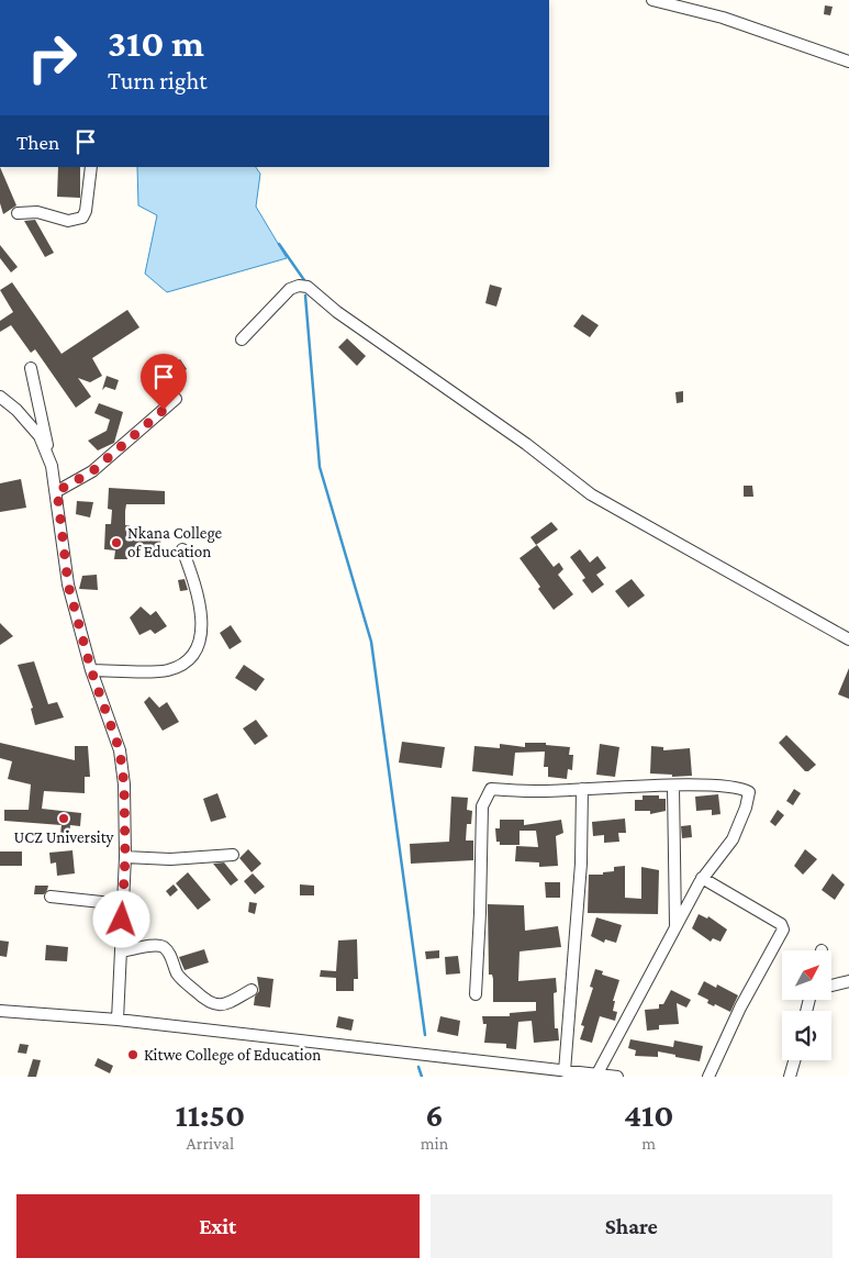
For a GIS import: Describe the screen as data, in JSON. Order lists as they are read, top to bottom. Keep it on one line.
{"places":["Nkana College of Education","UCZ University","Kitwe College of Education"],"north":"top right","page":{"turn":["310 m","Turn right"],"then":"Then","eta":["11:50","Arrival","6","min","410","m"],"buttons":["Exit","Share"]}}
